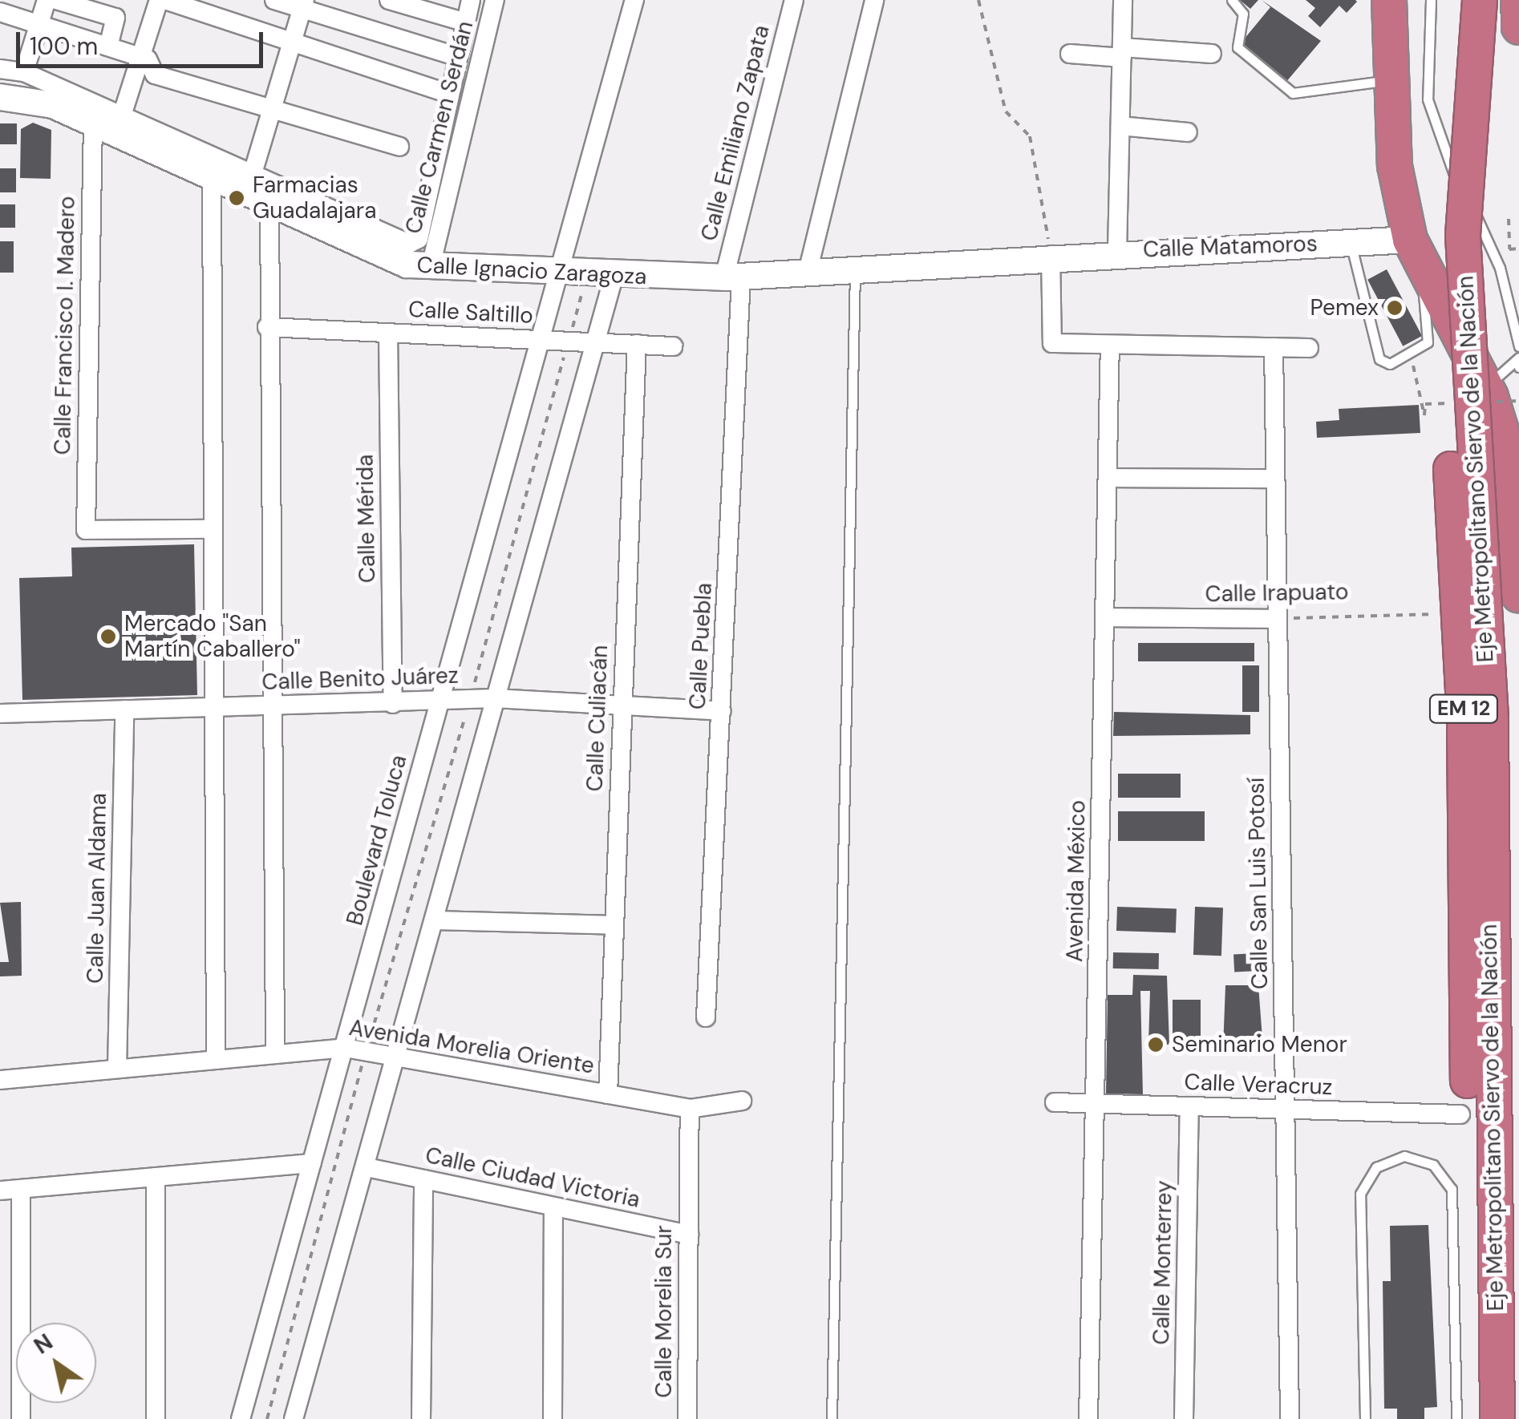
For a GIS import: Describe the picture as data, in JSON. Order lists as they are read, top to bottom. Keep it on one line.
{"streets":{"highway":["Eje Metropolitano Siervo de la Nación","EM 12"],"street":["Calle Carmen Serdán","Calle Emiliano Zapata","Calle Matamoros","Calle Ignacio Zaragoza","Calle Saltillo","Calle Francisco I. Madero","Calle Mérida","Calle Irapuato","Calle Puebla","Calle Benito Juárez","Calle Culiacán","Boulevard Toluca","Avenida México","Calle San Luis Potosí","Calle Juan Aldama","Avenida Morelia Oriente","Calle Veracruz","Calle Ciudad Victoria","Calle Monterrey","Calle Morelia Sur"]},"crossings":[["Calle Carmen Serdán","Calle Ignacio Zaragoza"],["Calle Emiliano Zapata","Calle Ignacio Zaragoza"],["Calle Emiliano Zapata","Calle Puebla"],["Calle Matamoros","Calle Ignacio Zaragoza"],["Calle Ignacio Zaragoza","Calle Francisco I. Madero"],["Calle Ignacio Zaragoza","Calle Puebla"],["Calle Ignacio Zaragoza","Boulevard Toluca"],["Calle Saltillo","Calle Mérida"],["Calle Saltillo","Calle Culiacán"],["Calle Saltillo","Boulevard Toluca"],["Calle Mérida","Calle Benito Juárez"],["Calle Irapuato","Avenida México"],["Calle Irapuato","Calle San Luis Potosí"],["Calle Puebla","Calle Benito Juárez"],["Calle Benito Juárez","Calle Culiacán"],["Calle Benito Juárez","Boulevard Toluca"],["Calle Benito Juárez","Calle Juan Aldama"],["Calle Culiacán","Avenida Morelia Oriente"],["Boulevard Toluca","Avenida Morelia Oriente"],["Avenida México","Calle Veracruz"],["Calle San Luis Potosí","Calle Veracruz"],["Calle Juan Aldama","Avenida Morelia Oriente"],["Avenida Morelia Oriente","Calle Morelia Sur"],["Calle Veracruz","Calle Monterrey"],["Calle Ciudad Victoria","Calle Morelia Sur"]],"places":["Farmacias Guadalajara","Pemex","Mercado \"San Martín Caballero\"","Seminario Menor"],"scale_bar":"100 m","north":"top left"}
